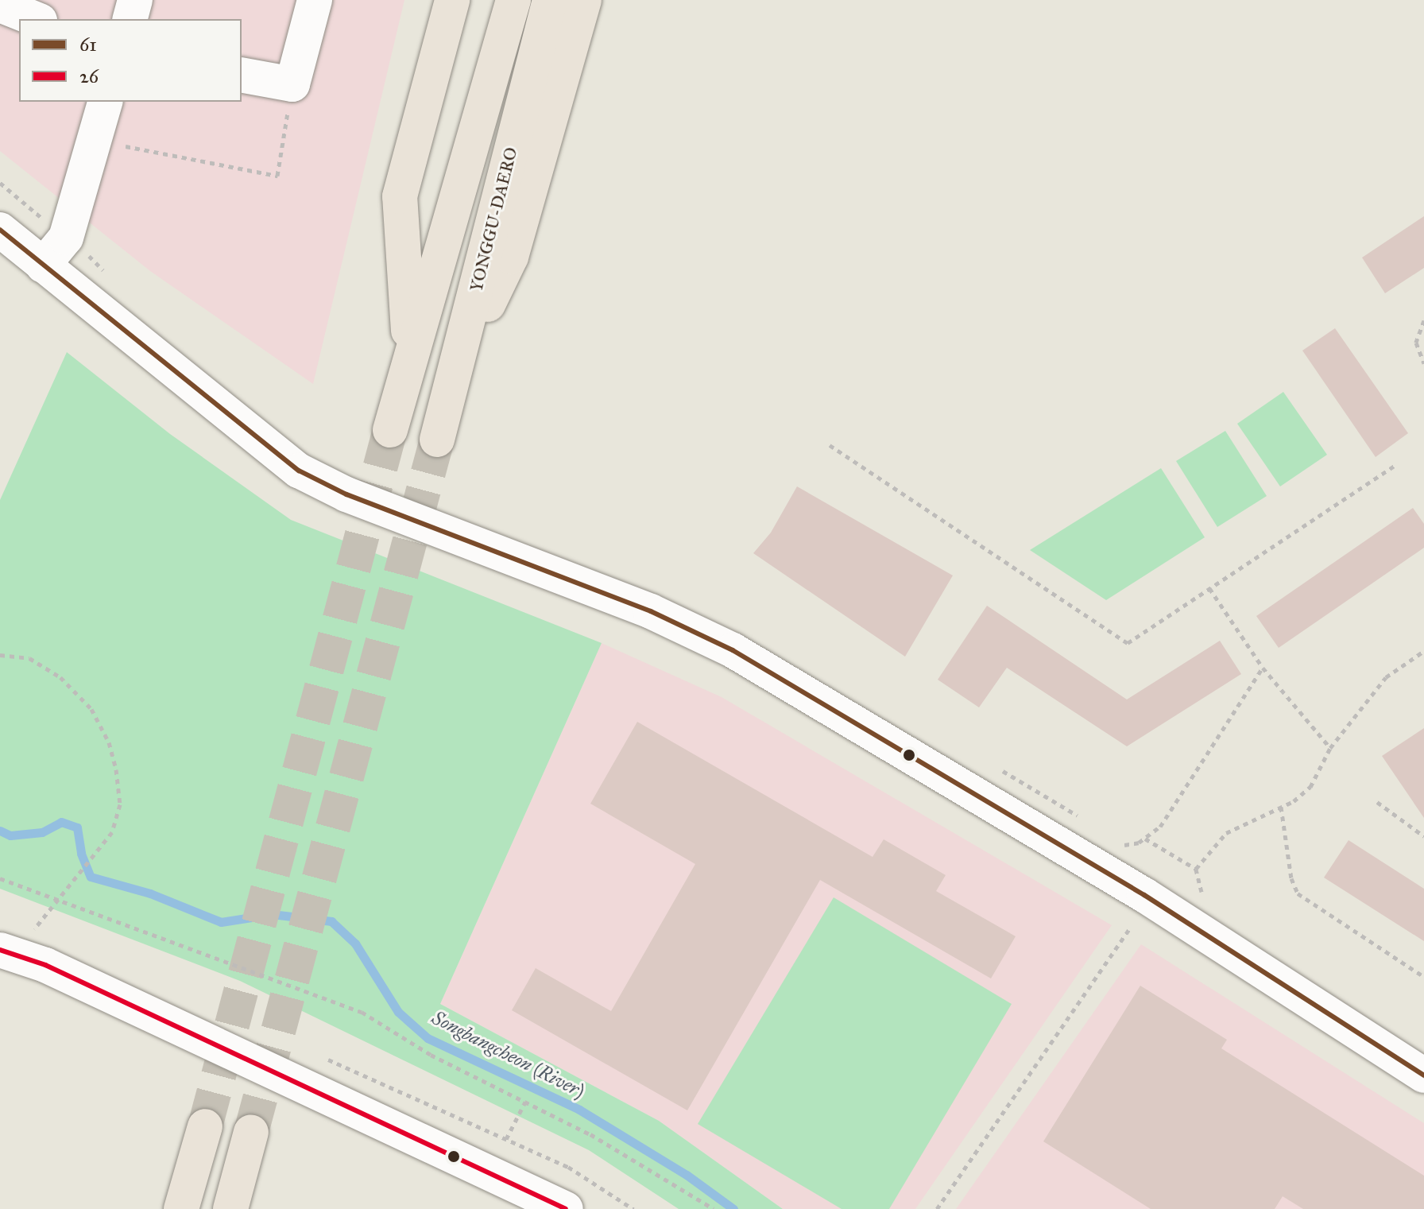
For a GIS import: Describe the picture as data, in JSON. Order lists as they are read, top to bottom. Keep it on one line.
{"streets":{"highway":["YONGGU-DAERO"]},"water":["Songbangcheon (River)"],"lines":["transit line 61","transit line 26"],"legend":["61","26"]}
